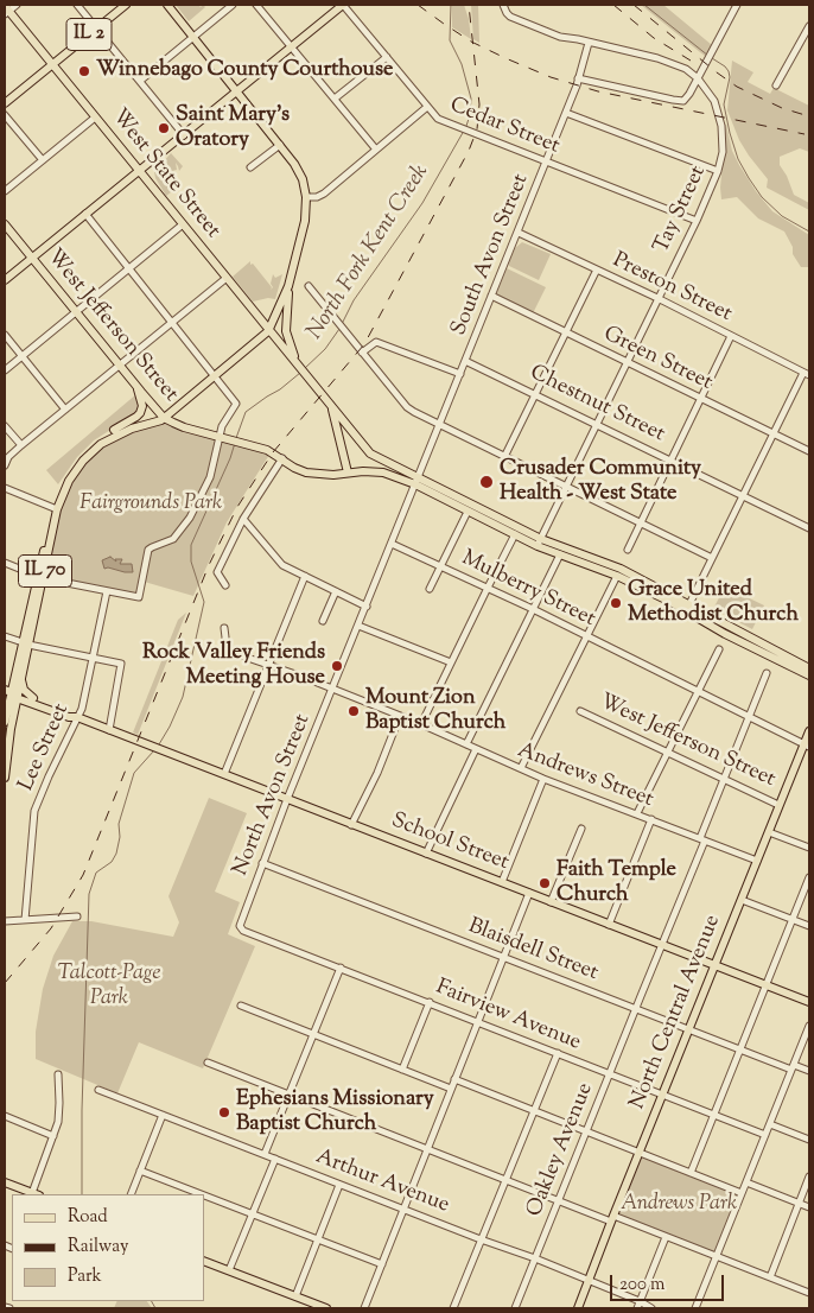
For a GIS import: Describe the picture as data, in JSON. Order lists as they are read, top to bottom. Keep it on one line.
{"streets":{"main road":["IL 2","West State Street","West Jefferson Street","IL 70","School Street","North Central Avenue"],"street":["Cedar Street","Tay Street","South Avon Street","Preston Street","Green Street","Chestnut Street","Mulberry Street","Lee Street","Andrews Street","North Avon Street","Blaisdell Street","Fairview Avenue","Oakley Avenue","Arthur Avenue"]},"crossings":[["IL 2","West State Street"],["Cedar Street","Tay Street"],["Cedar Street","South Avon Street"],["West State Street","Tay Street"],["West State Street","South Avon Street"],["West State Street","West Jefferson Street"],["West State Street","IL 70"],["West State Street","North Avon Street"],["Tay Street","Preston Street"],["Tay Street","Green Street"],["Tay Street","Chestnut Street"],["South Avon Street","Preston Street"],["South Avon Street","Green Street"],["South Avon Street","Chestnut Street"],["South Avon Street","North Avon Street"],["West Jefferson Street","IL 70"],["West Jefferson Street","North Central Avenue"],["West Jefferson Street","Oakley Avenue"],["IL 70","School Street"],["Mulberry Street","North Avon Street"],["Mulberry Street","North Central Avenue"],["Mulberry Street","Oakley Avenue"],["Lee Street","School Street"],["Andrews Street","North Avon Street"],["Andrews Street","North Central Avenue"],["Andrews Street","Oakley Avenue"],["North Avon Street","School Street"],["North Avon Street","Blaisdell Street"],["North Avon Street","Fairview Avenue"],["School Street","North Central Avenue"],["School Street","Oakley Avenue"],["Blaisdell Street","North Central Avenue"],["Blaisdell Street","Oakley Avenue"],["North Central Avenue","Fairview Avenue"],["North Central Avenue","Arthur Avenue"],["Fairview Avenue","Oakley Avenue"],["Oakley Avenue","Arthur Avenue"]],"water":["North Fork Kent Creek"],"parks":["Fairgrounds Park","Talcott-Page Park","Andrews Park"],"places":["Winnebago County Courthouse","Saint Mary's Oratory","Crusader Community Health - West State","Grace United Methodist Church","Rock Valley Friends Meeting House","Mount Zion Baptist Church","Faith Temple Church","Ephesians Missionary Baptist Church"],"legend":["Road","Railway","Park"],"scale_bar":"200 m"}
